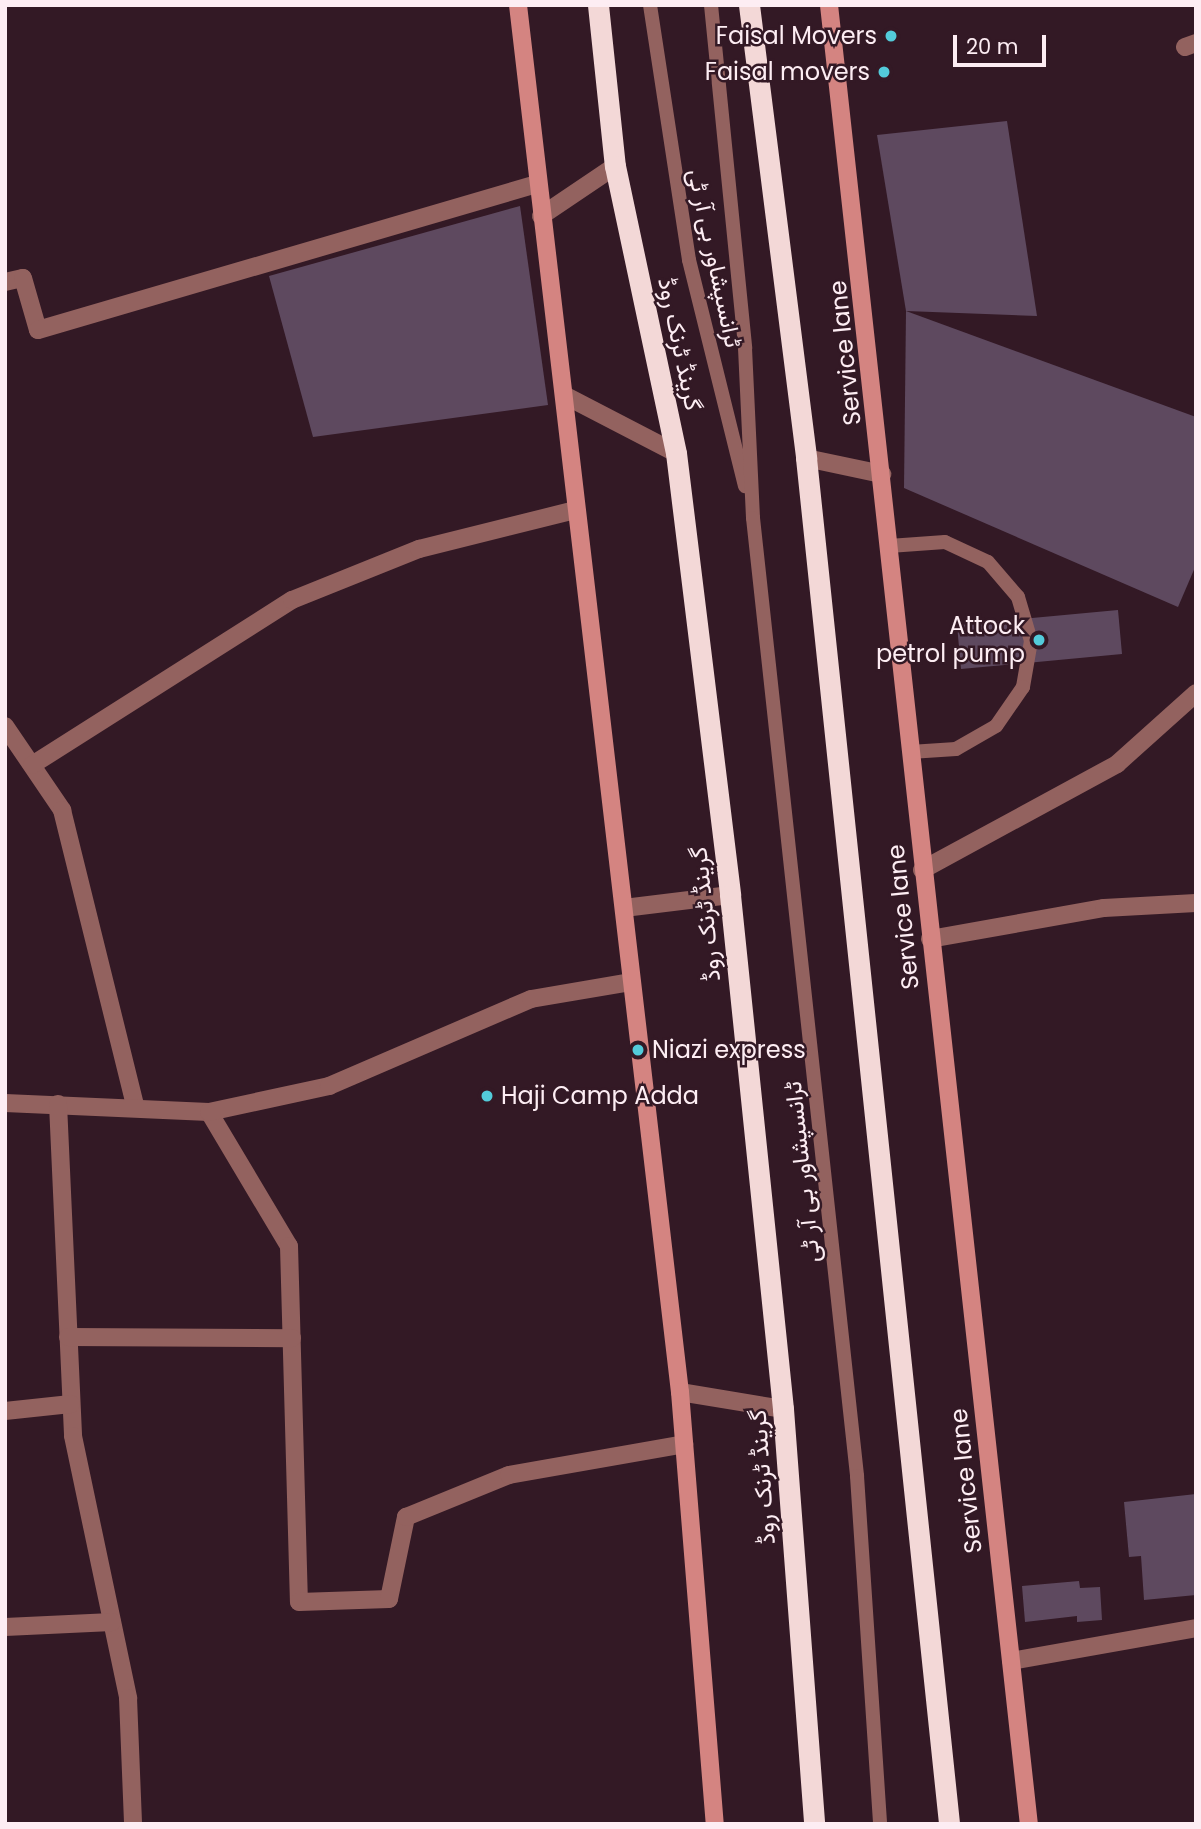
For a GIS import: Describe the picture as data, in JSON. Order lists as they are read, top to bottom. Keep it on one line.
{"streets":{"highway":["گرینڈ ٹرنک روڈ"],"street":["Service lane"],"lane":["ٹرانسپشاور بی آر ٹی"]},"places":["Faisal Movers","Faisal movers","Attock petrol pump","Niazi express","Haji Camp Adda"],"scale_bar":"20 m"}
